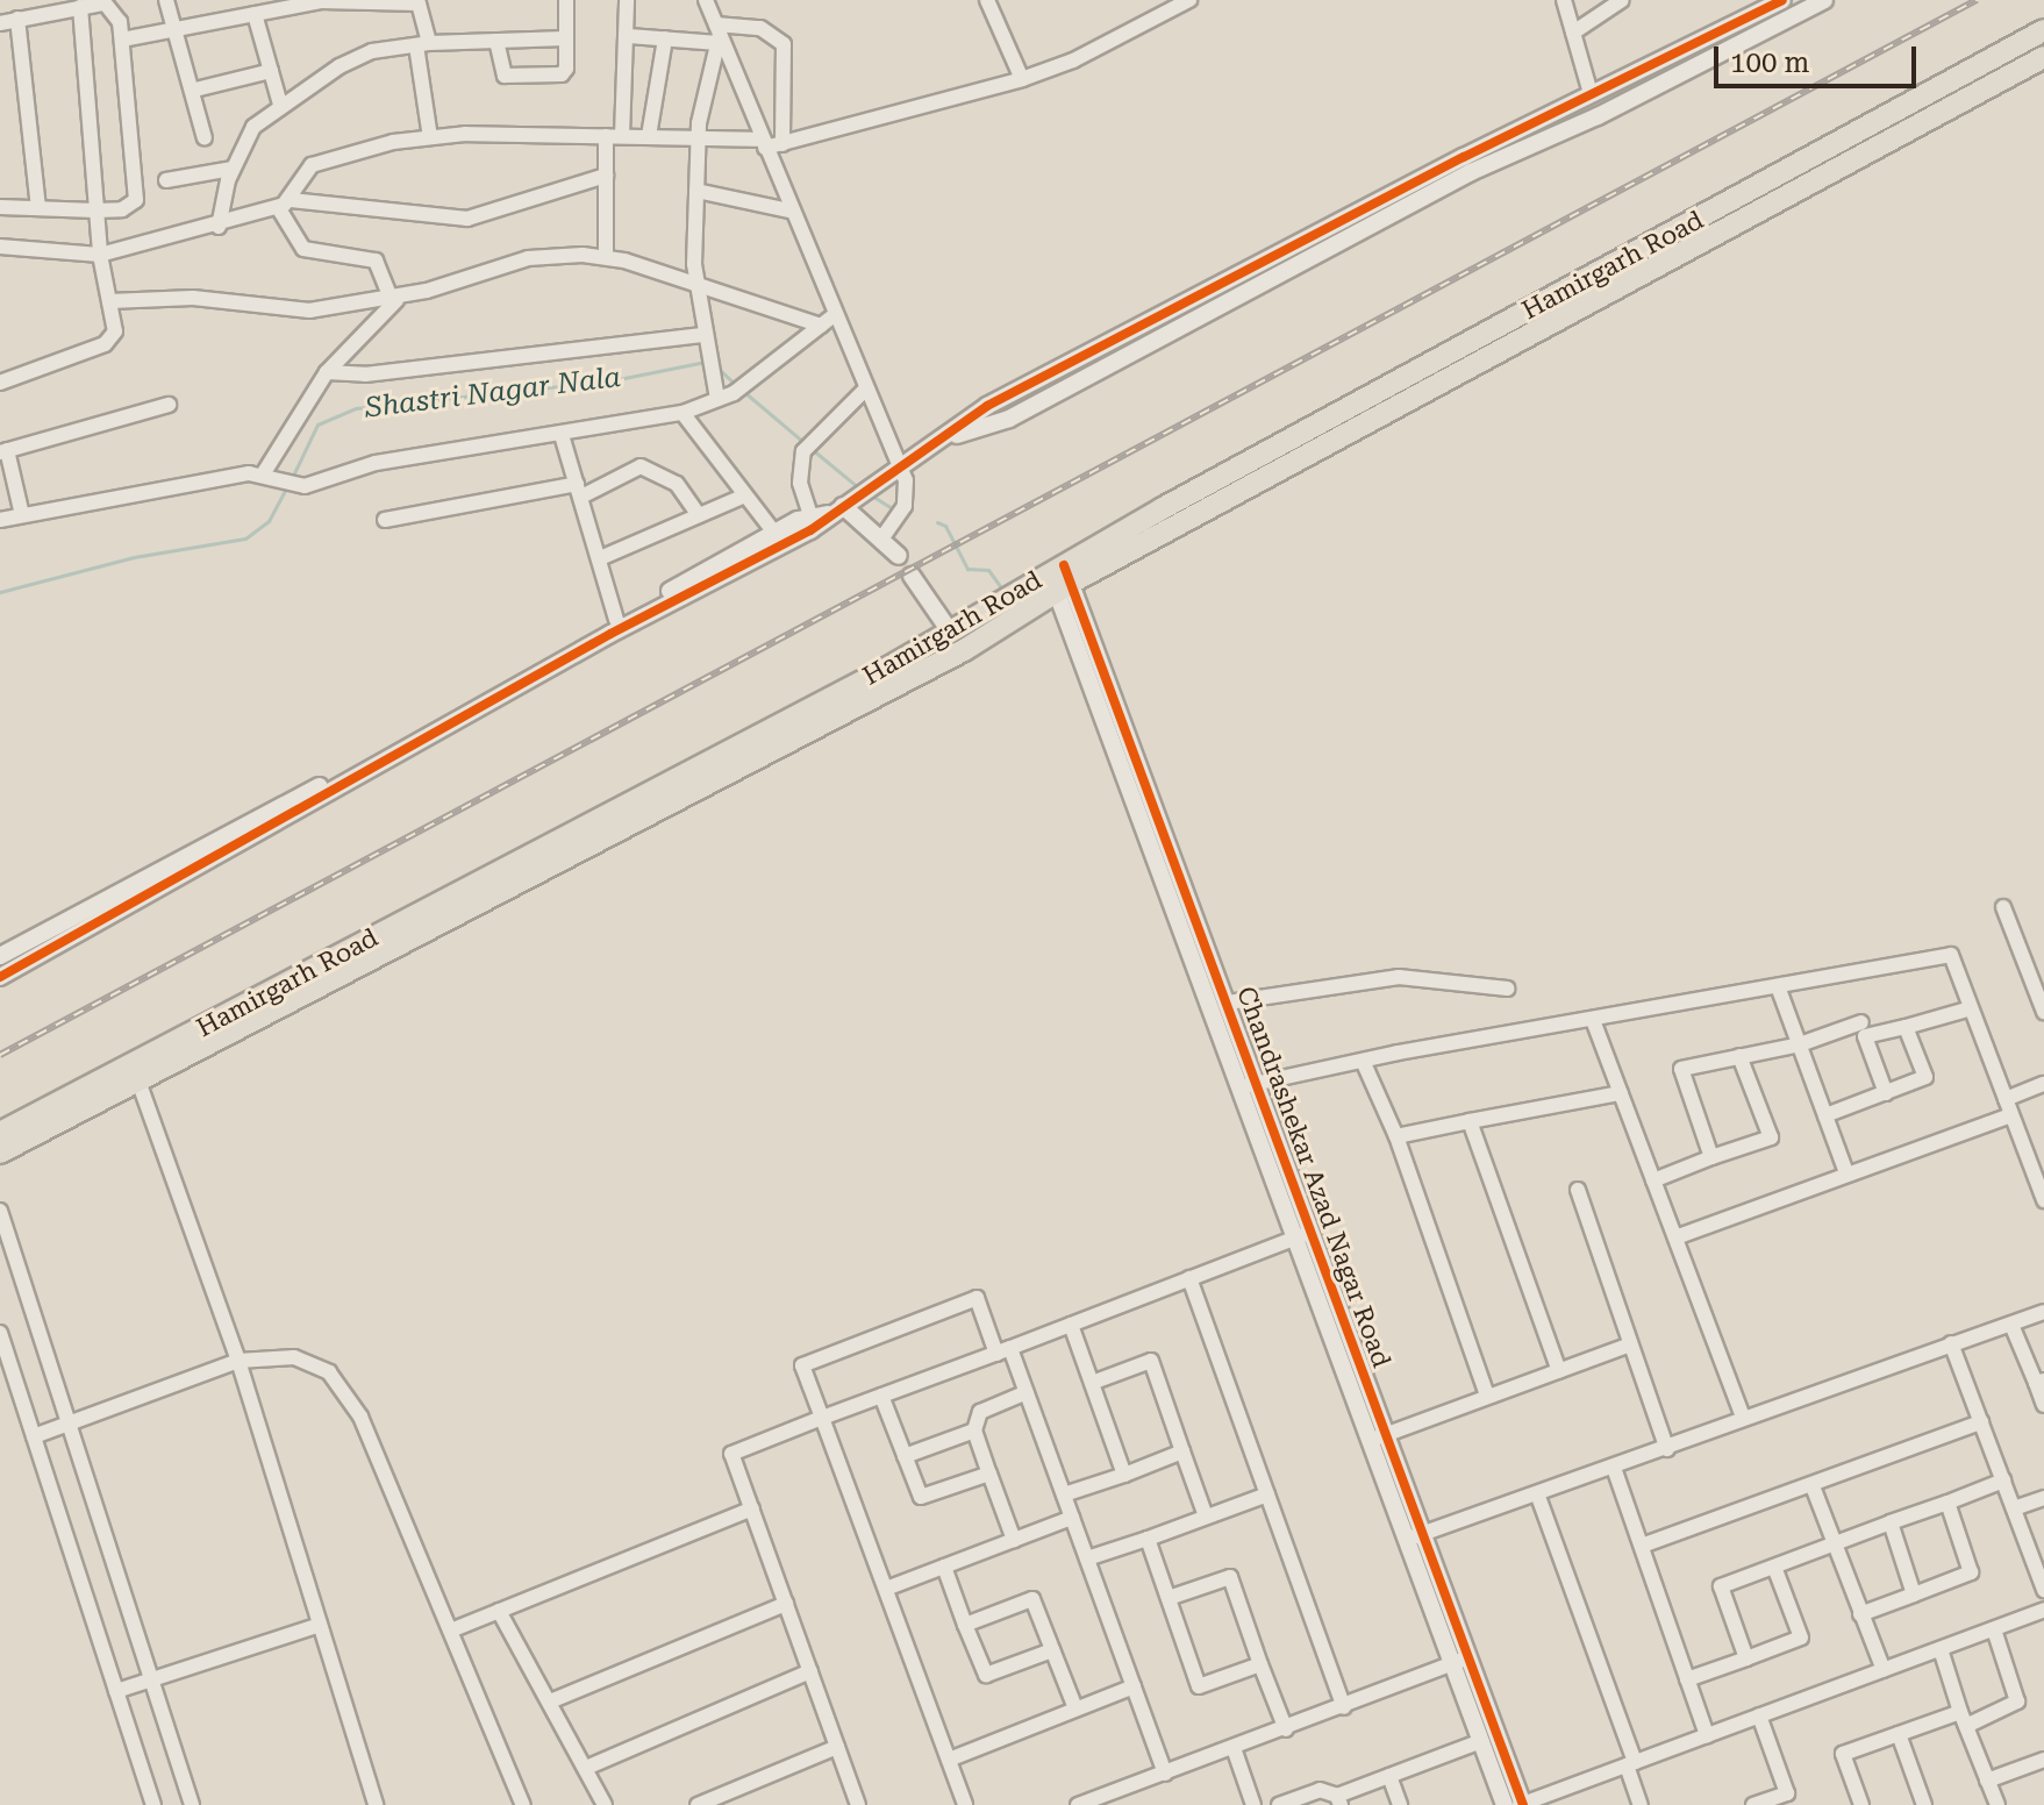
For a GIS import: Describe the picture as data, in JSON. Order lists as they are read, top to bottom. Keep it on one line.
{"streets":{"main road":["Hamirgarh Road"],"street":["Chandrashekar Azad Nagar Road"]},"crossings":[["Hamirgarh Road","Chandrashekar Azad Nagar Road"]],"water":["Shastri Nagar Nala"],"scale_bar":"100 m"}
